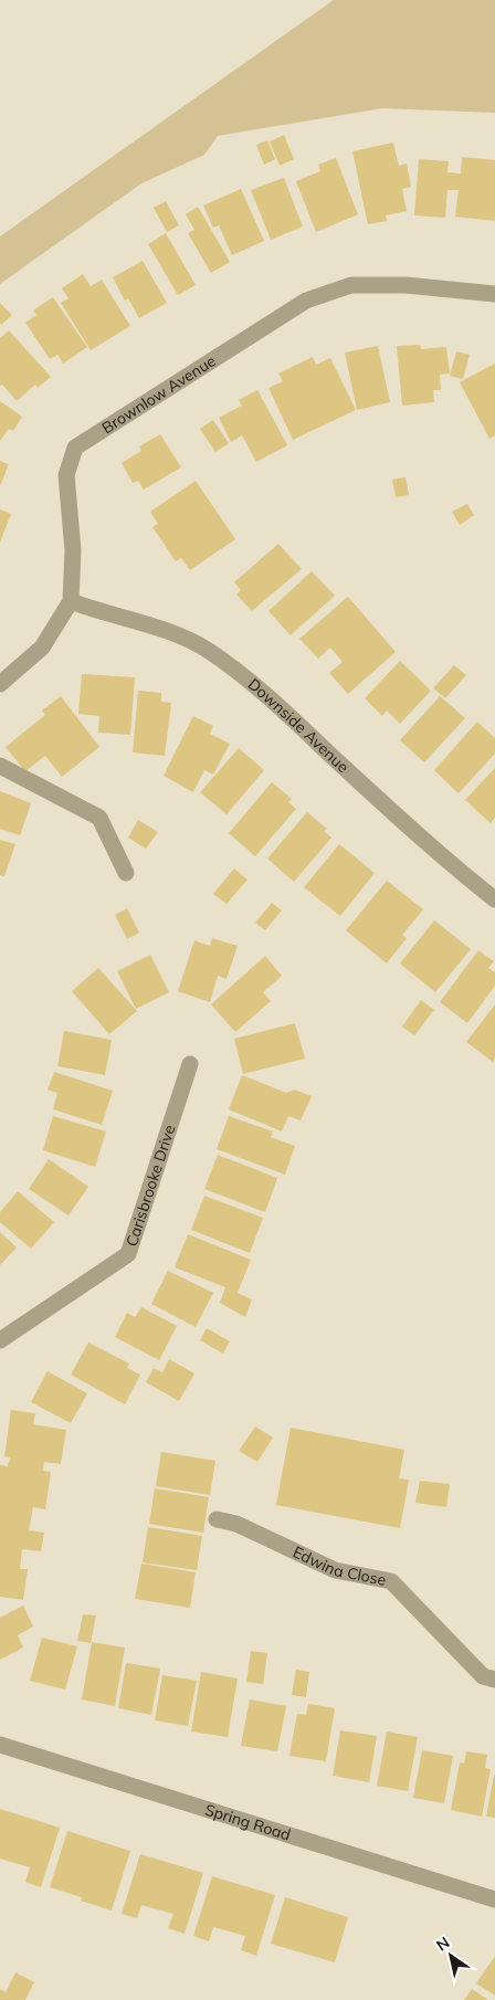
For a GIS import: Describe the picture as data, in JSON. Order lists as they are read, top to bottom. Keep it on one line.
{"streets":{"street":["Brownlow Avenue","Downside Avenue","Carisbrooke Drive","Edwina Close","Spring Road"]},"crossings":[["Brownlow Avenue","Downside Avenue"]],"north":"top left"}
